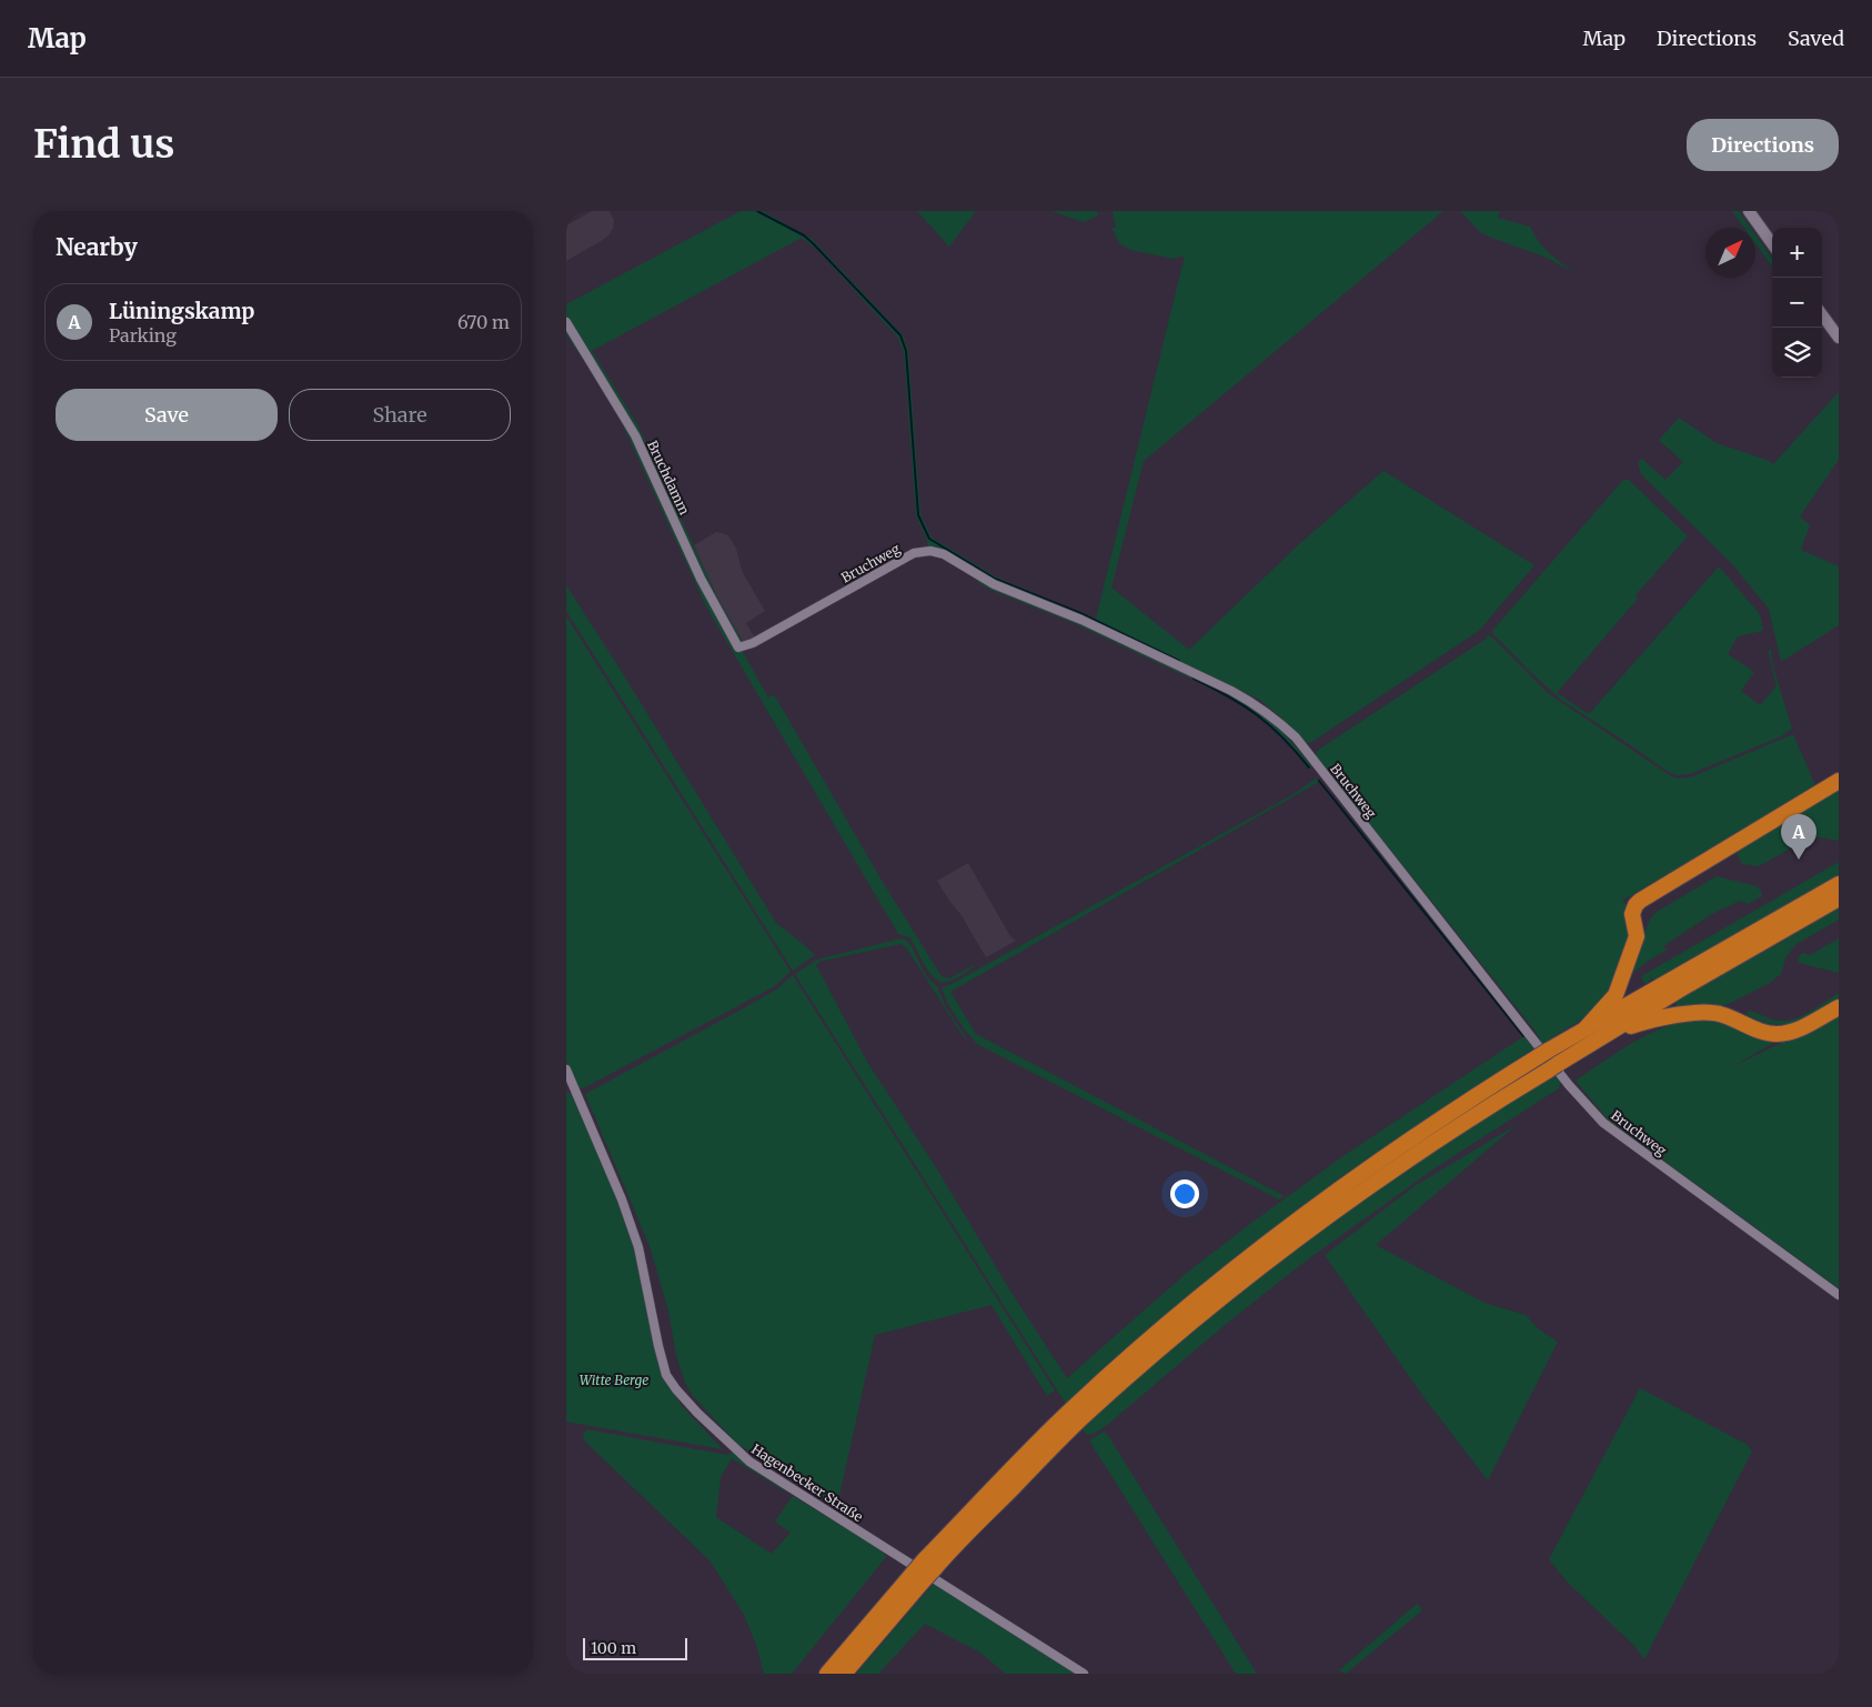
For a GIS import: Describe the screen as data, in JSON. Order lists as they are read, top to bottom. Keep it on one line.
{"streets":{"street":["Bruchdamm","Bruchweg","Hagenbecker Straße"]},"crossings":[["Bruchdamm","Bruchweg"]],"parks":["Witte Berge"],"scale_bar":"100 m","north":"top right","page":{"header":"Map","nav":["Map","Directions","Saved"],"buttons":["Directions",["Save","Share"]],"title":"Find us","heading":"Nearby","map_buttons":["+","−"],"list":[{"mark":"A","name":"Lüningskamp","note":"Parking","value":"670 m"}],"pins":"A","scale":"100 m"}}
